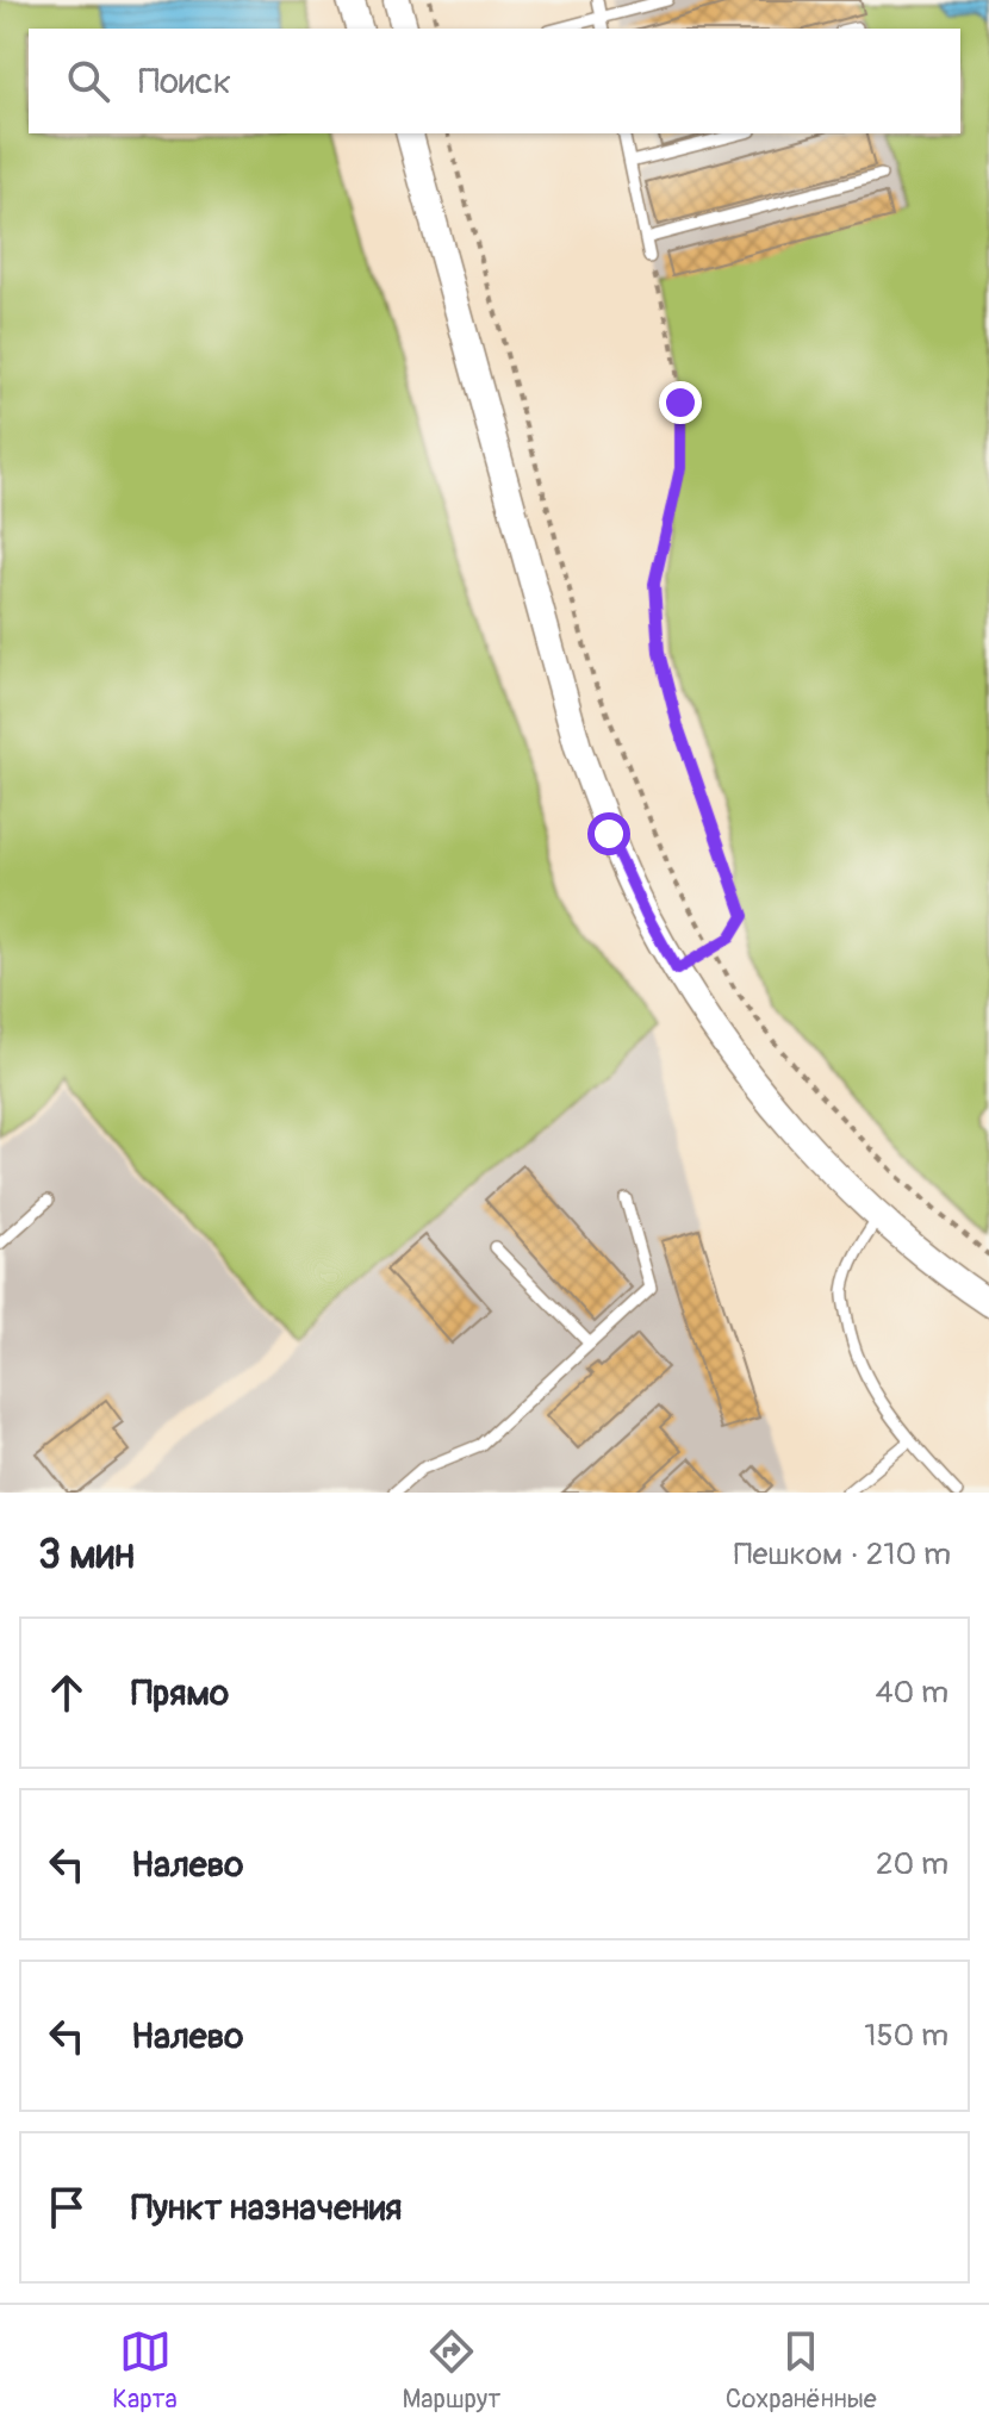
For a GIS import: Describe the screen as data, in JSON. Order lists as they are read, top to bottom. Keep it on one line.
{"page":{"search":"Поиск","heading":["3 мин","Пешком · 210 m"],"list":[["Прямо","40 m"],["Налево","20 m"],["Налево","150 m"],"Пункт назначения"],"nav":["Карта","Маршрут","Сохранённые"]}}
